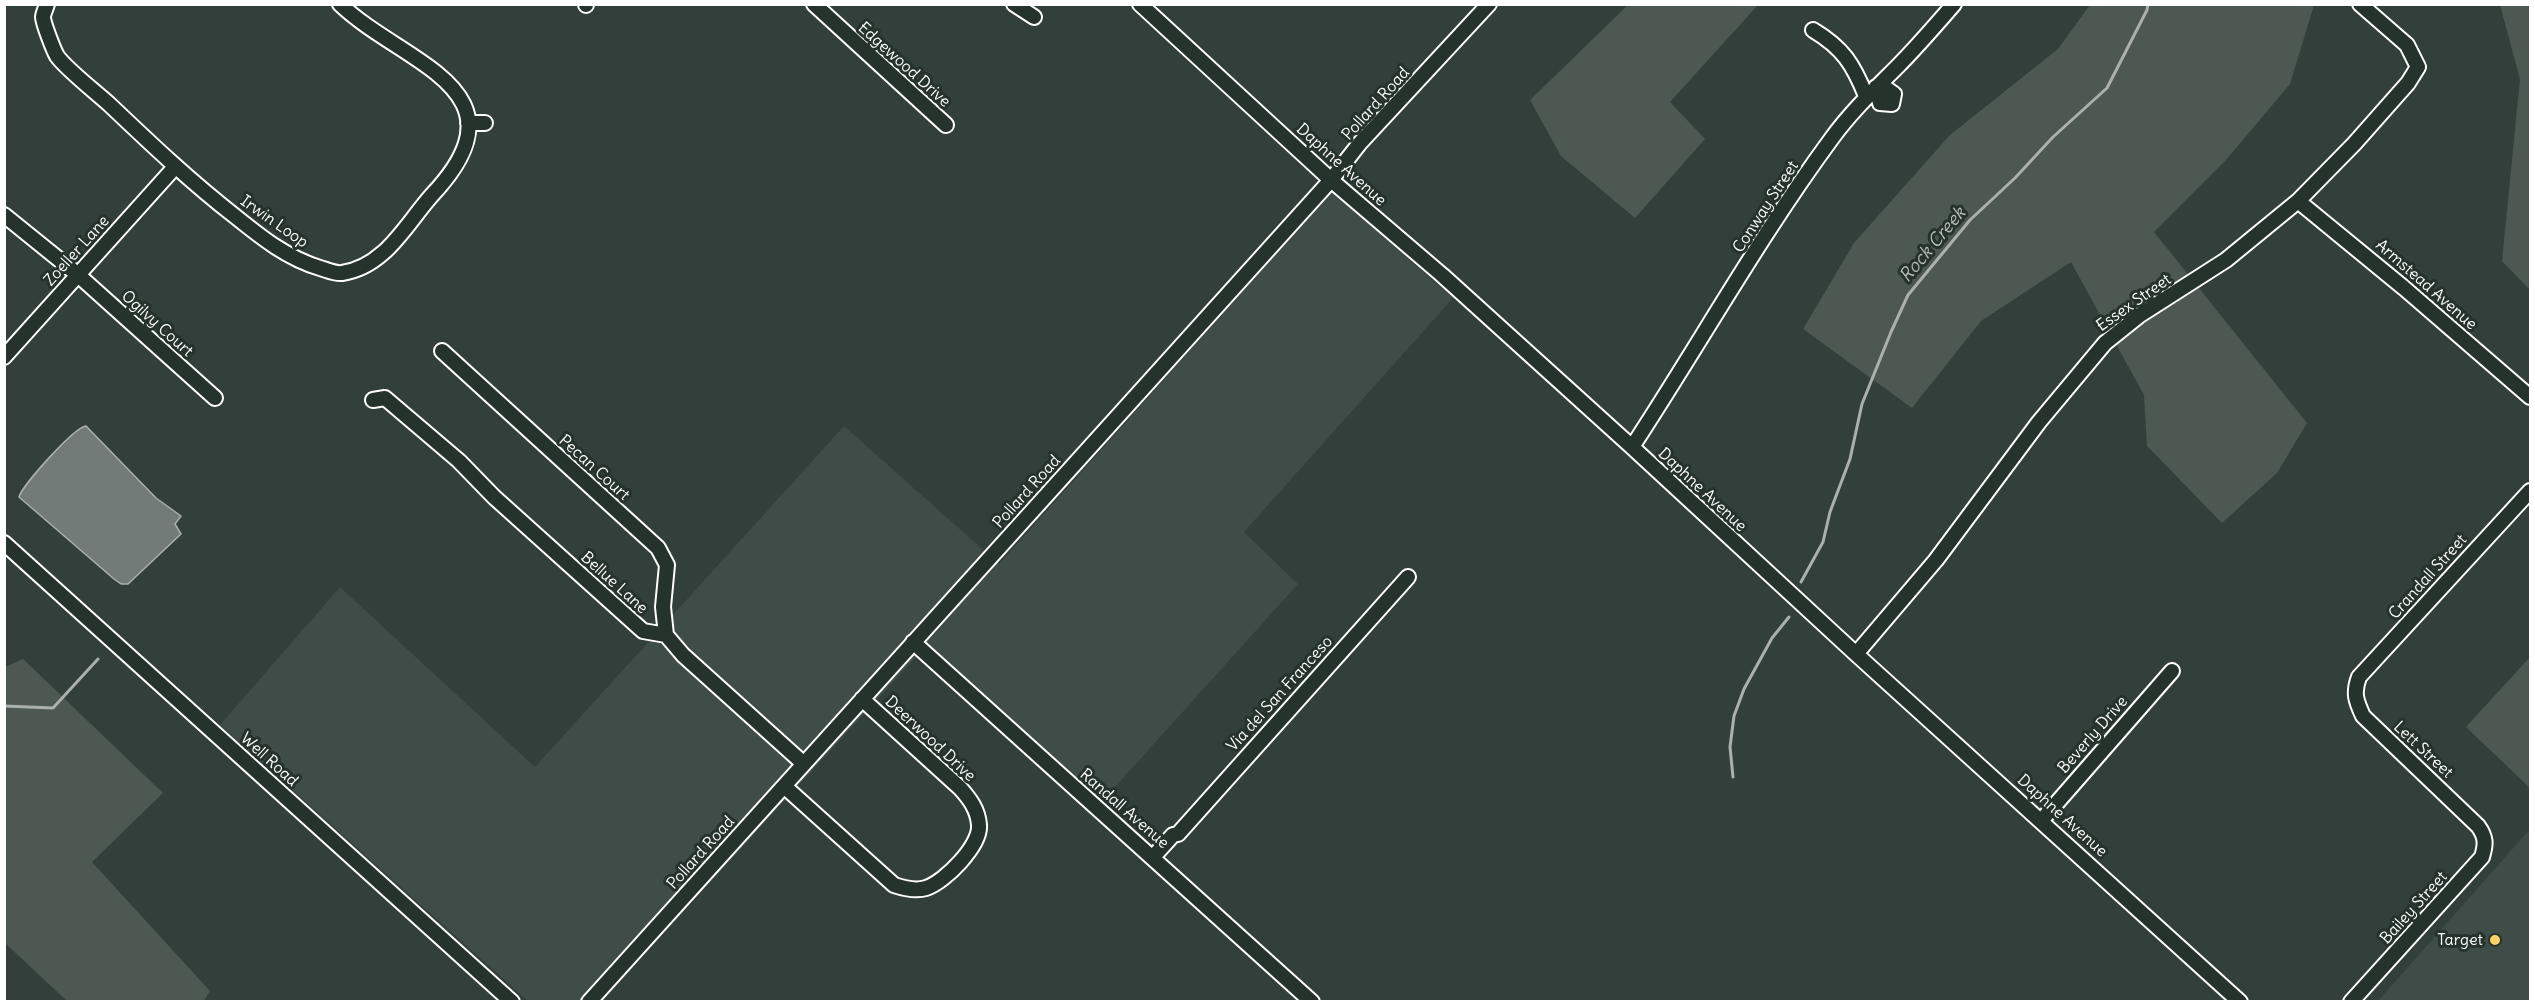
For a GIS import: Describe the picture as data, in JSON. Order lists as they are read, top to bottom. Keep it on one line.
{"streets":{"street":["Edgewood Drive","Pollard Road","Daphne Avenue","Conway Street","Irwin Loop","Zoeller Lane","Armstead Avenue","Essex Street","Ogilvy Court","Pecan Court","Crandall Street","Bellue Lane","Via del San Franceso","Beverly Drive","Deerwood Drive","Lett Street","Well Road","Randall Avenue","Bailey Street"]},"crossings":[["Pollard Road","Daphne Avenue"],["Pollard Road","Deerwood Drive"],["Pollard Road","Randall Avenue"],["Daphne Avenue","Conway Street"],["Daphne Avenue","Essex Street"],["Daphne Avenue","Beverly Drive"],["Irwin Loop","Zoeller Lane"],["Zoeller Lane","Ogilvy Court"],["Armstead Avenue","Essex Street"],["Pecan Court","Bellue Lane"],["Crandall Street","Lett Street"],["Via del San Franceso","Randall Avenue"],["Lett Street","Bailey Street"]],"water":["Rock Creek"],"places":["Target"]}
